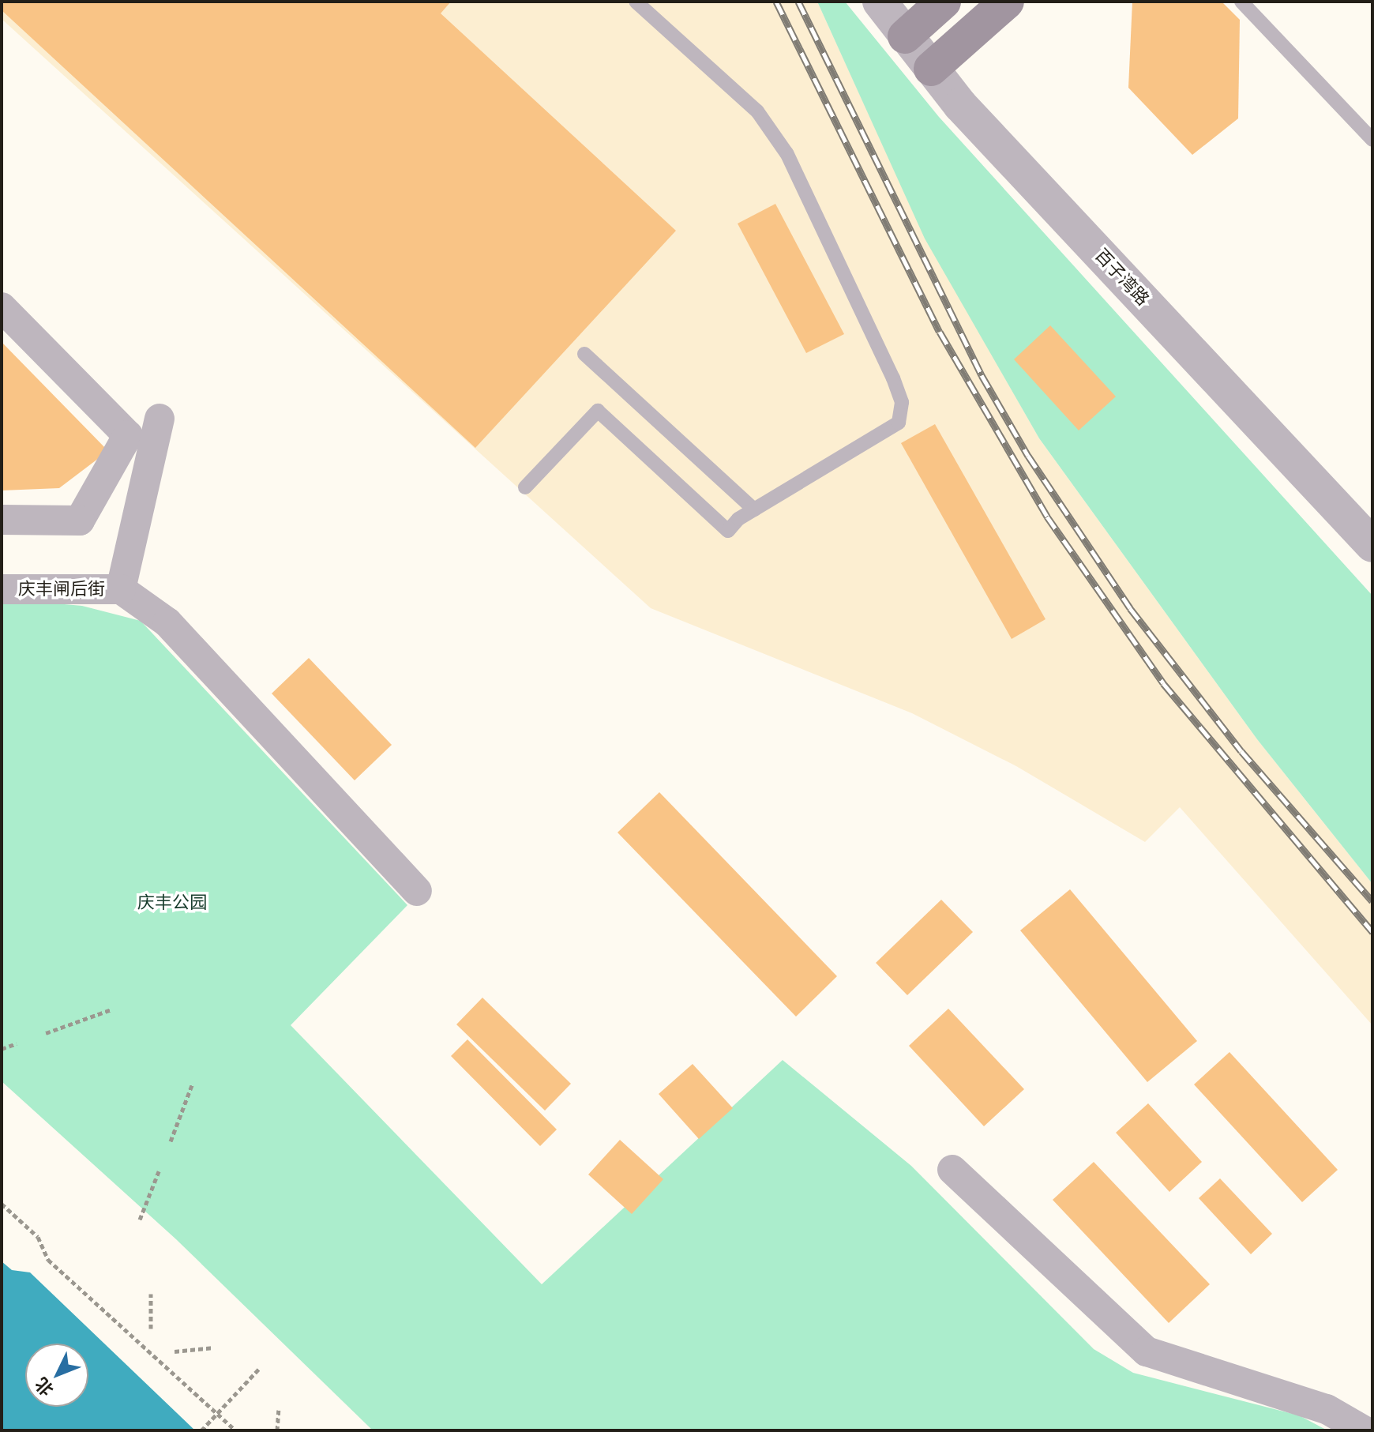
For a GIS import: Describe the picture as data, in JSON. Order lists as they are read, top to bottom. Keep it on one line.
{"streets":{"street":["百子湾路","庆丰闸后街"]},"parks":["庆丰公园"],"north":"bottom left"}
